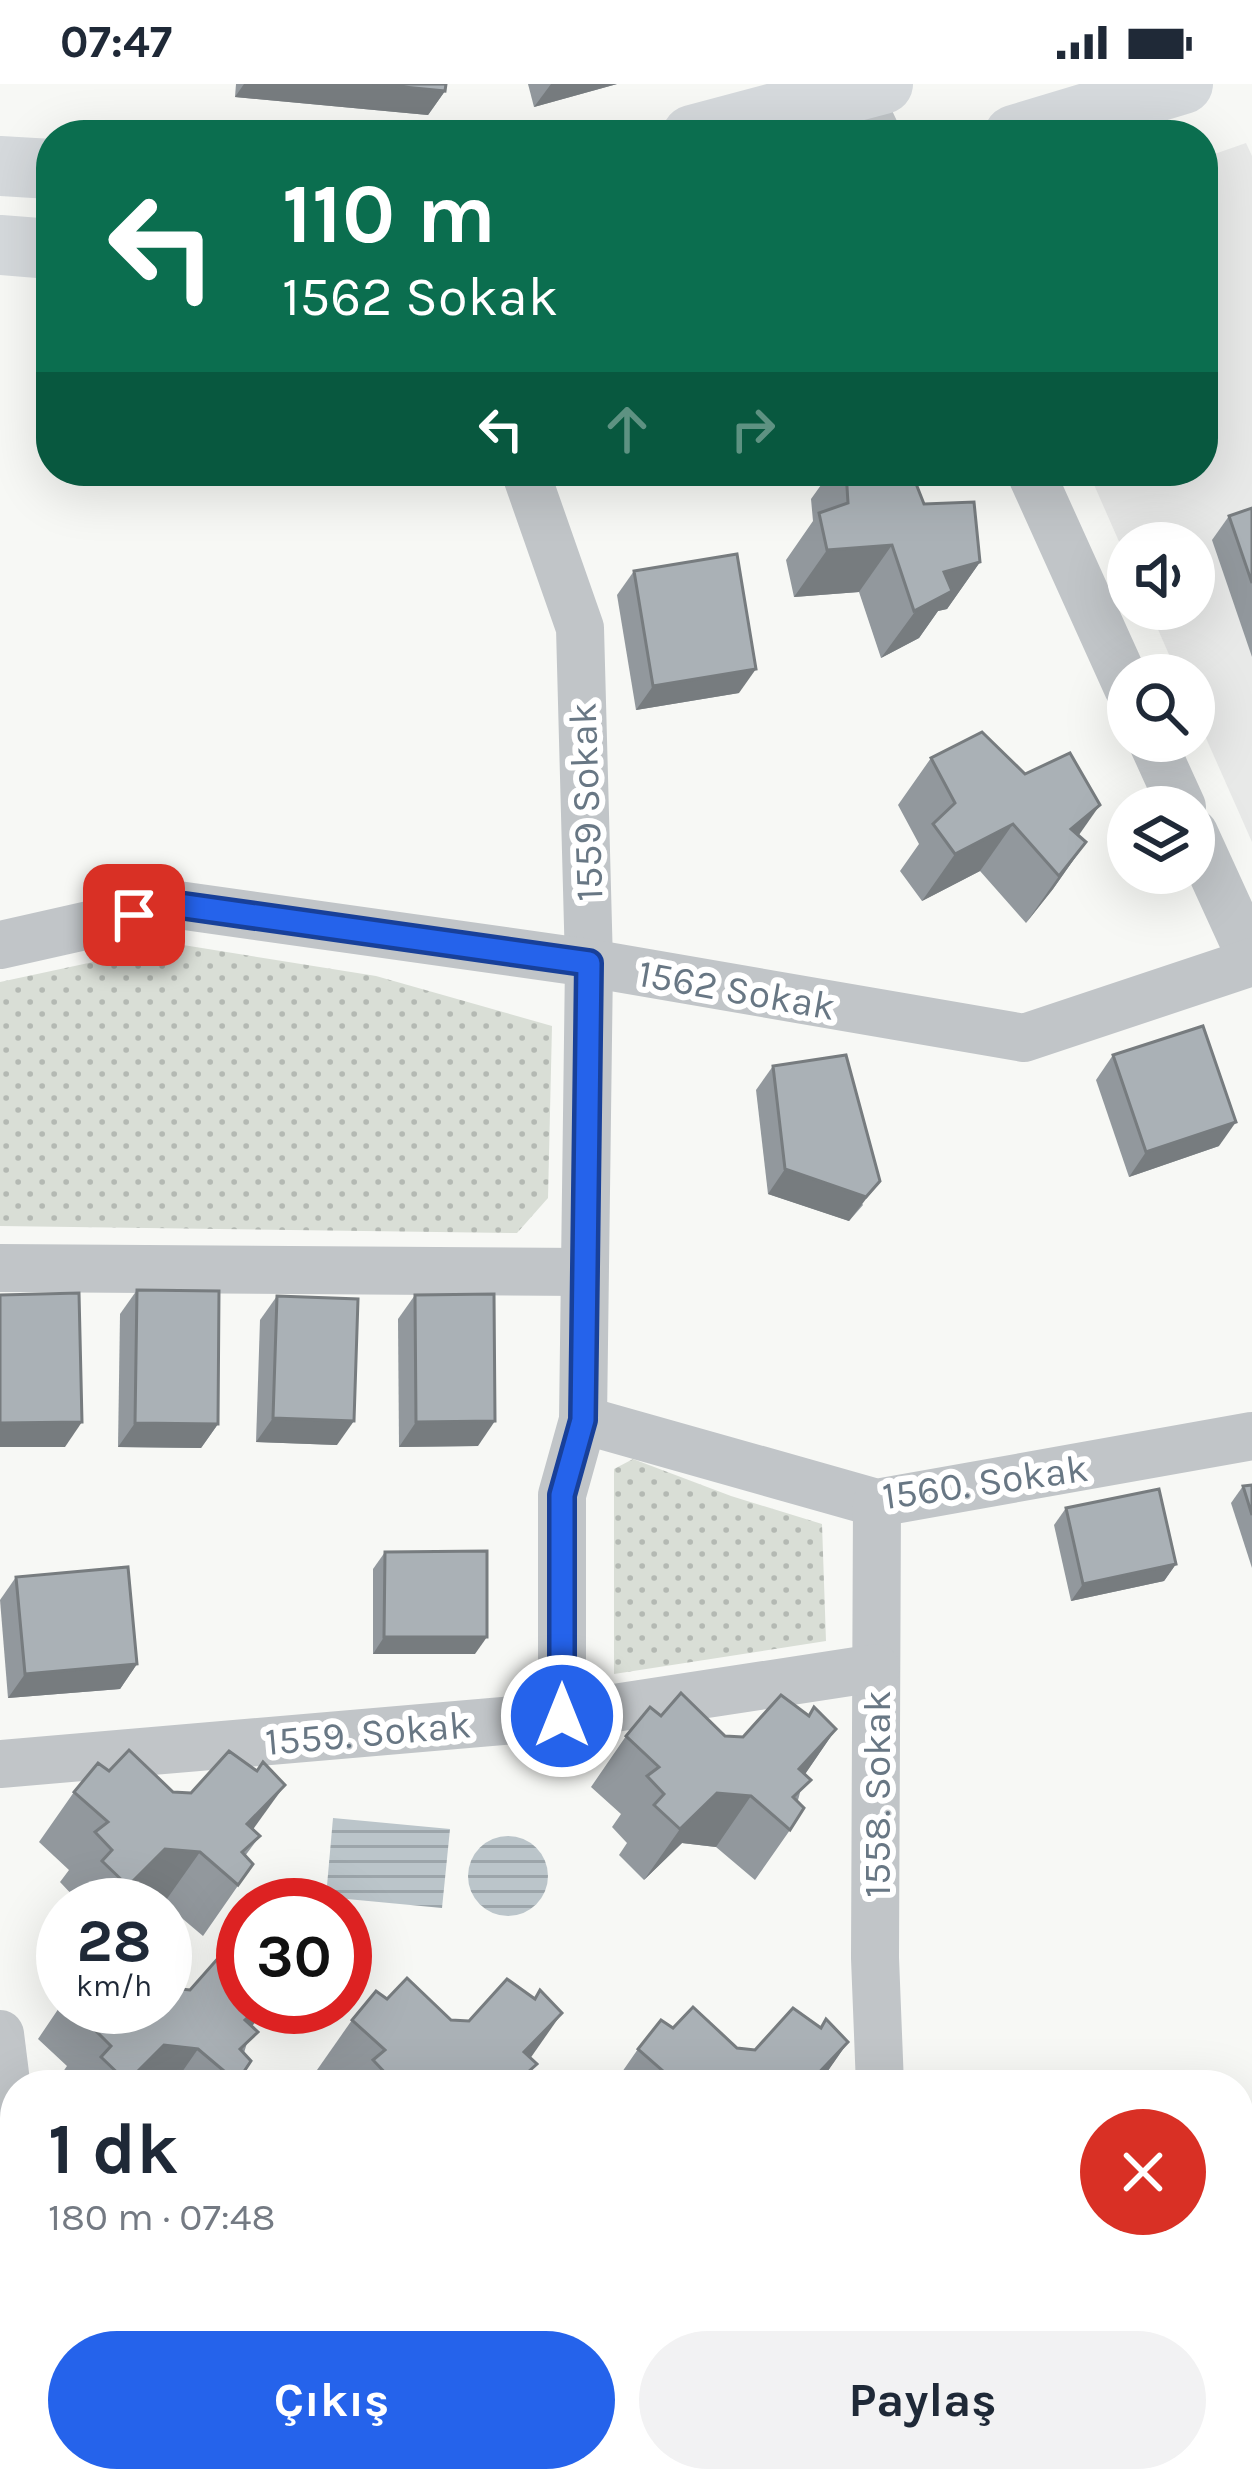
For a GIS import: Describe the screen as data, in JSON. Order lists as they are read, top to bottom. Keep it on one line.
{"streets":{"street":["1559 Sokak","1562 Sokak","1560. Sokak","1559. Sokak","1558. Sokak"]},"crossings":[["1559 Sokak","1562 Sokak"],["1559 Sokak","1560. Sokak"],["1559 Sokak","1559. Sokak"],["1560. Sokak","1558. Sokak"],["1559. Sokak","1558. Sokak"]],"page":{"status":"07:47","turn":["110 m","1562 Sokak"],"speed":"28 km/h","limit":"30","heading":["1 dk","180 m · 07:48"],"buttons":["Çıkış","Paylaş"]}}
